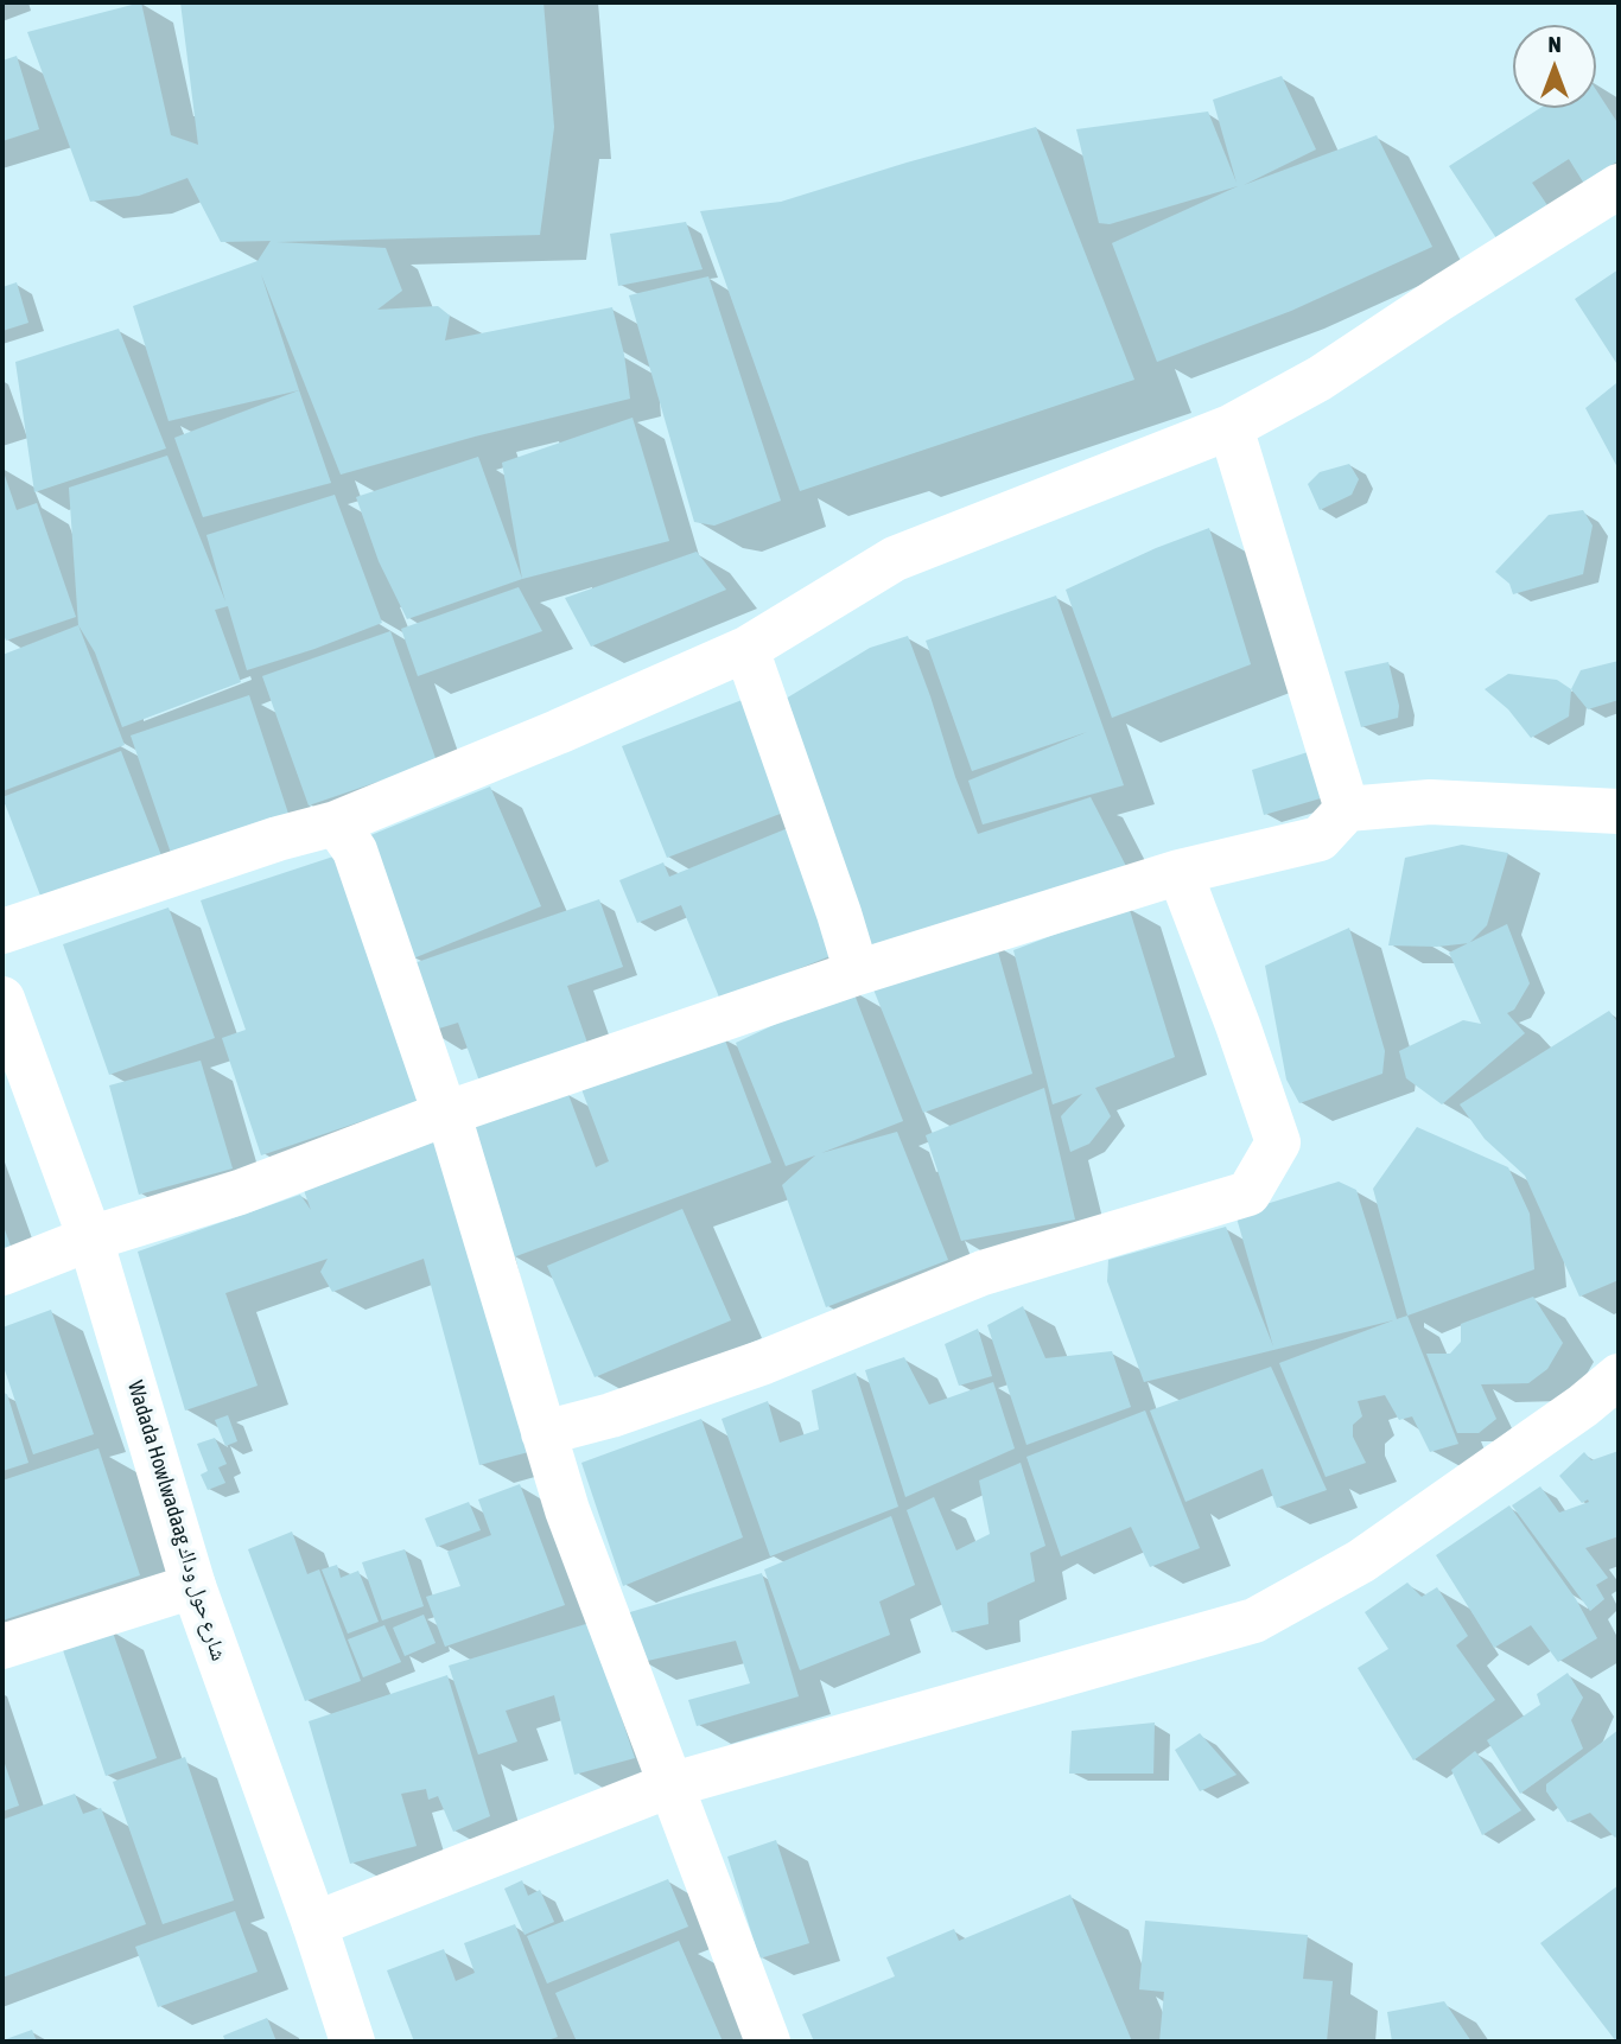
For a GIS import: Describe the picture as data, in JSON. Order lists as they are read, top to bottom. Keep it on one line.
{"streets":{"street":["Wadada Howlwadaag شارع حول وداك"]},"north":"top"}
